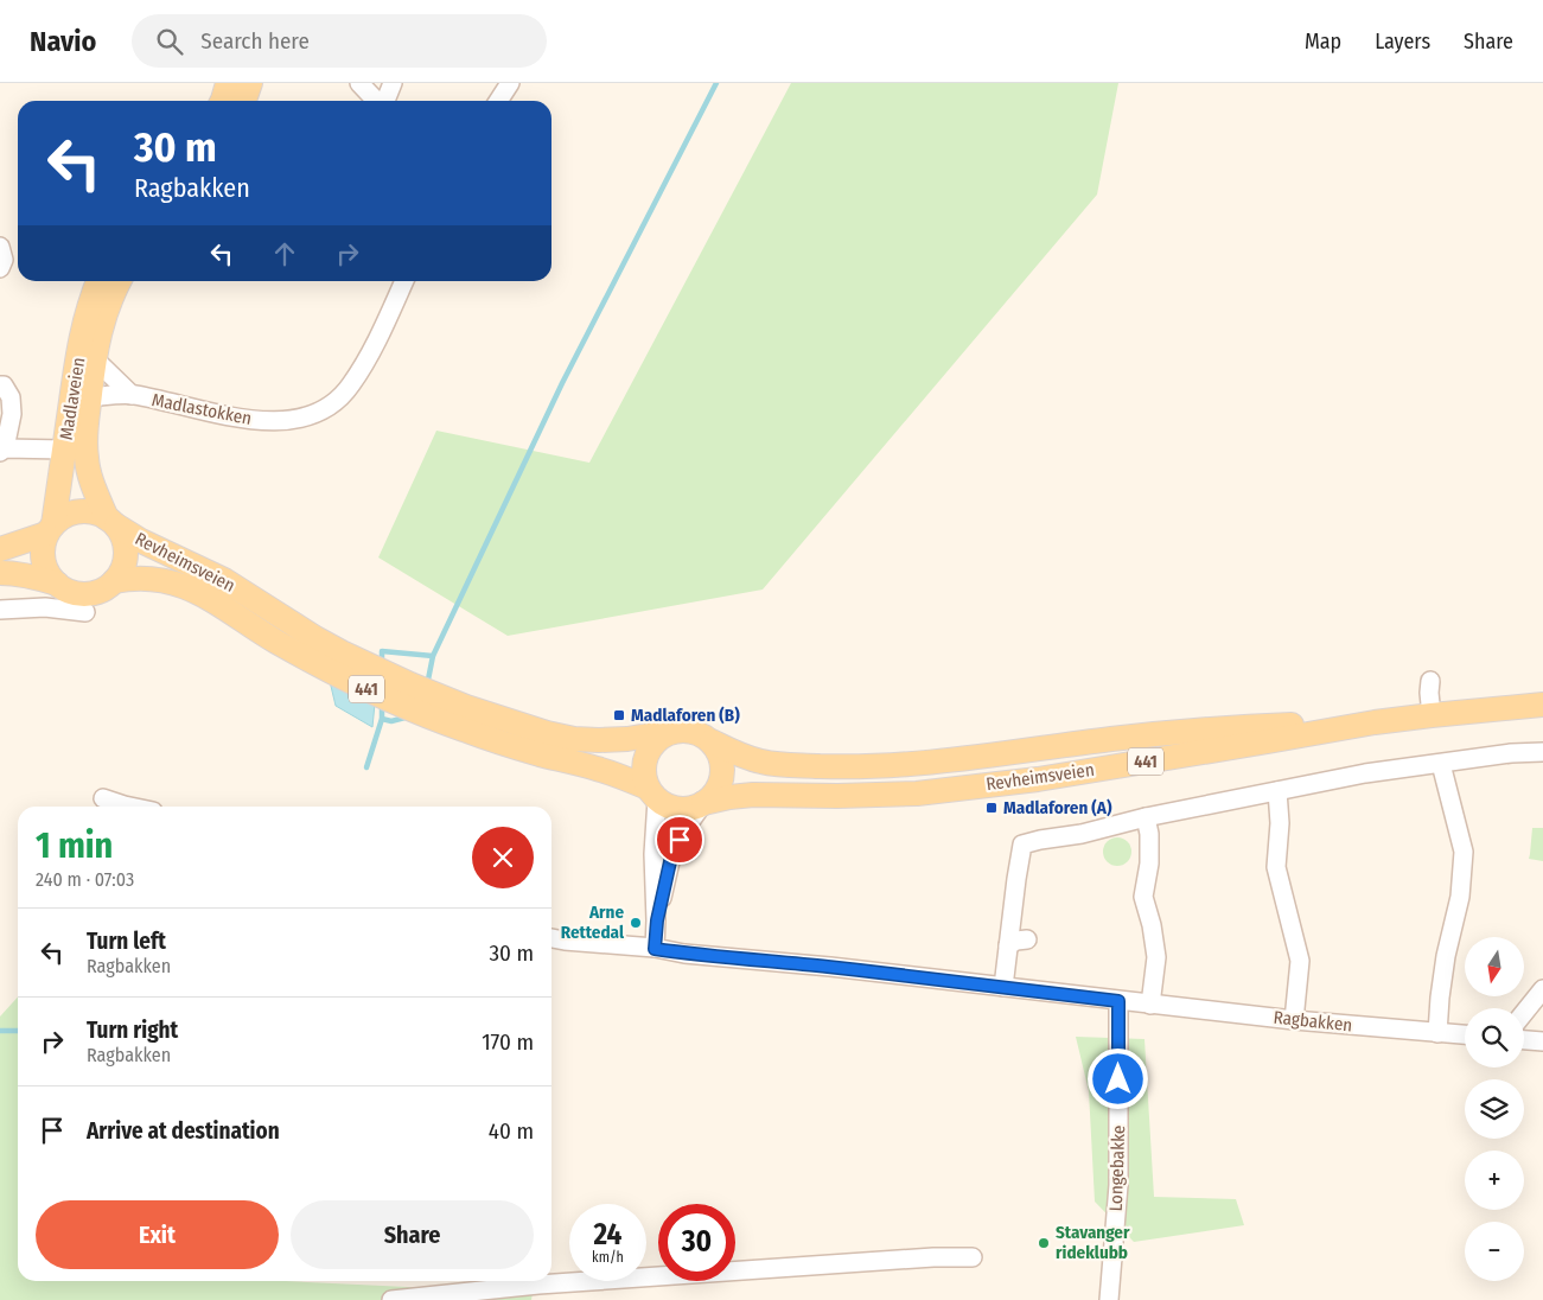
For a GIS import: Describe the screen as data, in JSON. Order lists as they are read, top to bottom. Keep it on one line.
{"streets":{"main road":["Madlaveien","Revheimsveien","441"],"street":["Madlastokken","Ragbakken","Longebakke"]},"crossings":[["Madlaveien","Madlastokken"],["Madlaveien","Revheimsveien"],["Madlaveien","441"],["Revheimsveien","441"],["Ragbakken","Longebakke"]],"places":{"transit":["Madlaforen (B)","Madlaforen (A)"],"other":["Arne Rettedal","Stavanger rideklubb"]},"north":"bottom","page":{"header":"Navio","search":"Search here","nav":["Map","Layers","Share"],"turn":["30 m","Ragbakken"],"heading":["1 min","240 m · 07:03"],"list":[{"name":"Turn left","note":"Ragbakken","value":"30 m"},{"name":"Turn right","note":"Ragbakken","value":"170 m"},{"name":"Arrive at destination","value":"40 m"}],"map_buttons":["+","−"],"buttons":["Exit","Share"],"speed":"24 km/h","limit":"30"}}
